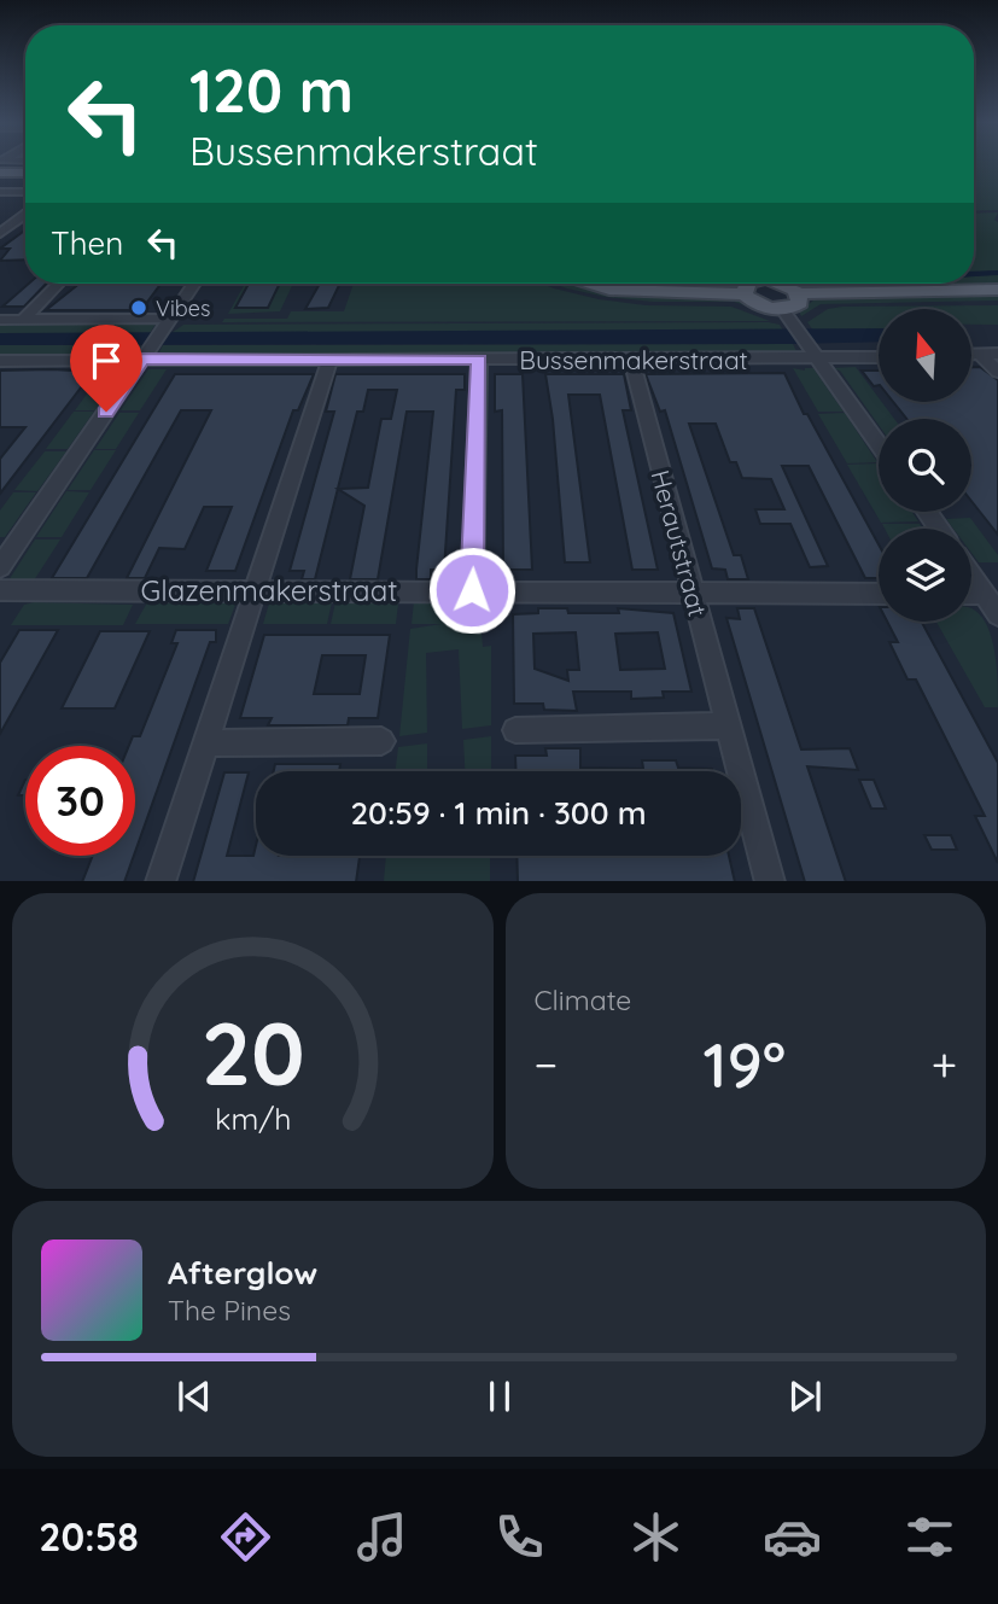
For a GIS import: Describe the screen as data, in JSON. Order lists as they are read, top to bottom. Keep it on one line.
{"streets":{"street":["Bussenmakerstraat","Herautstraat","Glazenmakerstraat"]},"crossings":[["Bussenmakerstraat","Herautstraat"],["Herautstraat","Glazenmakerstraat"]],"places":["Vibes"],"north":"top","page":{"turn":["120 m","Bussenmakerstraat"],"then":"Then","limit":"30","trip":"20:59 · 1 min · 300 m","tile":"Climate","heat":["−","19°","+"],"song":["Afterglow","The Pines"],"tabs":"20:58","gauge":["20","km/h"]}}
